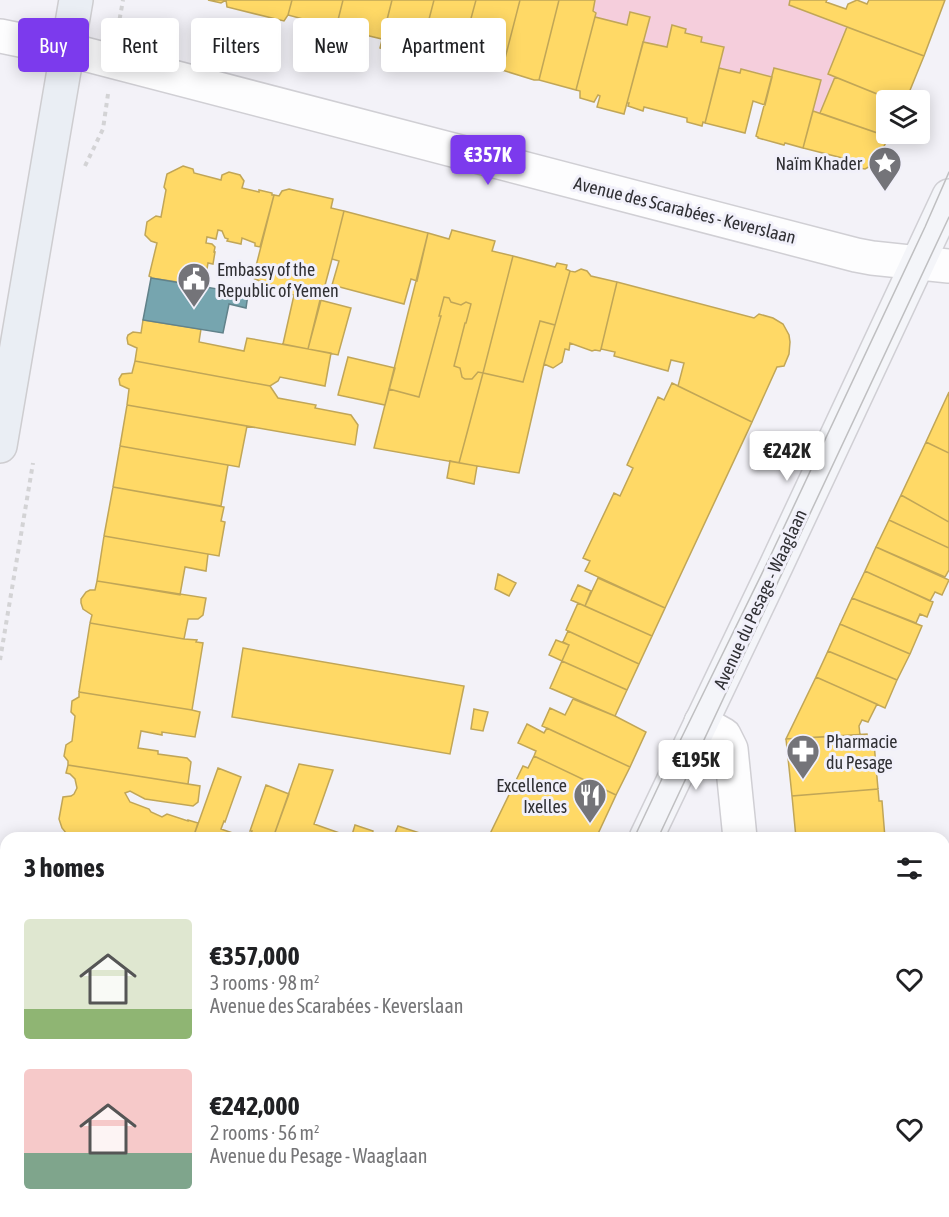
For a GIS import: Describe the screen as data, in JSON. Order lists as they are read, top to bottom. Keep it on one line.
{"streets":{"street":["Avenue des Scarabées - Keverslaan","Avenue du Pesage - Waaglaan"]},"crossings":[["Avenue des Scarabées - Keverslaan","Avenue du Pesage - Waaglaan"]],"places":{"place":["Naïm Khader"],"public building":["Embassy of the Republic of Yemen"],"pharmacy":["Pharmacie du Pesage"],"restaurant":["Excellence Ixelles"]},"page":{"chip":["Buy","Rent","Filters","New","Apartment"],"price":["€357K","€242K","€195K"],"heading":"3 homes","list":[{"name":"€357,000","note":"3 rooms · 98 m² · Avenue des Scarabées - Keverslaan"},{"name":"€242,000","note":"2 rooms · 56 m² · Avenue du Pesage - Waaglaan"}]}}
